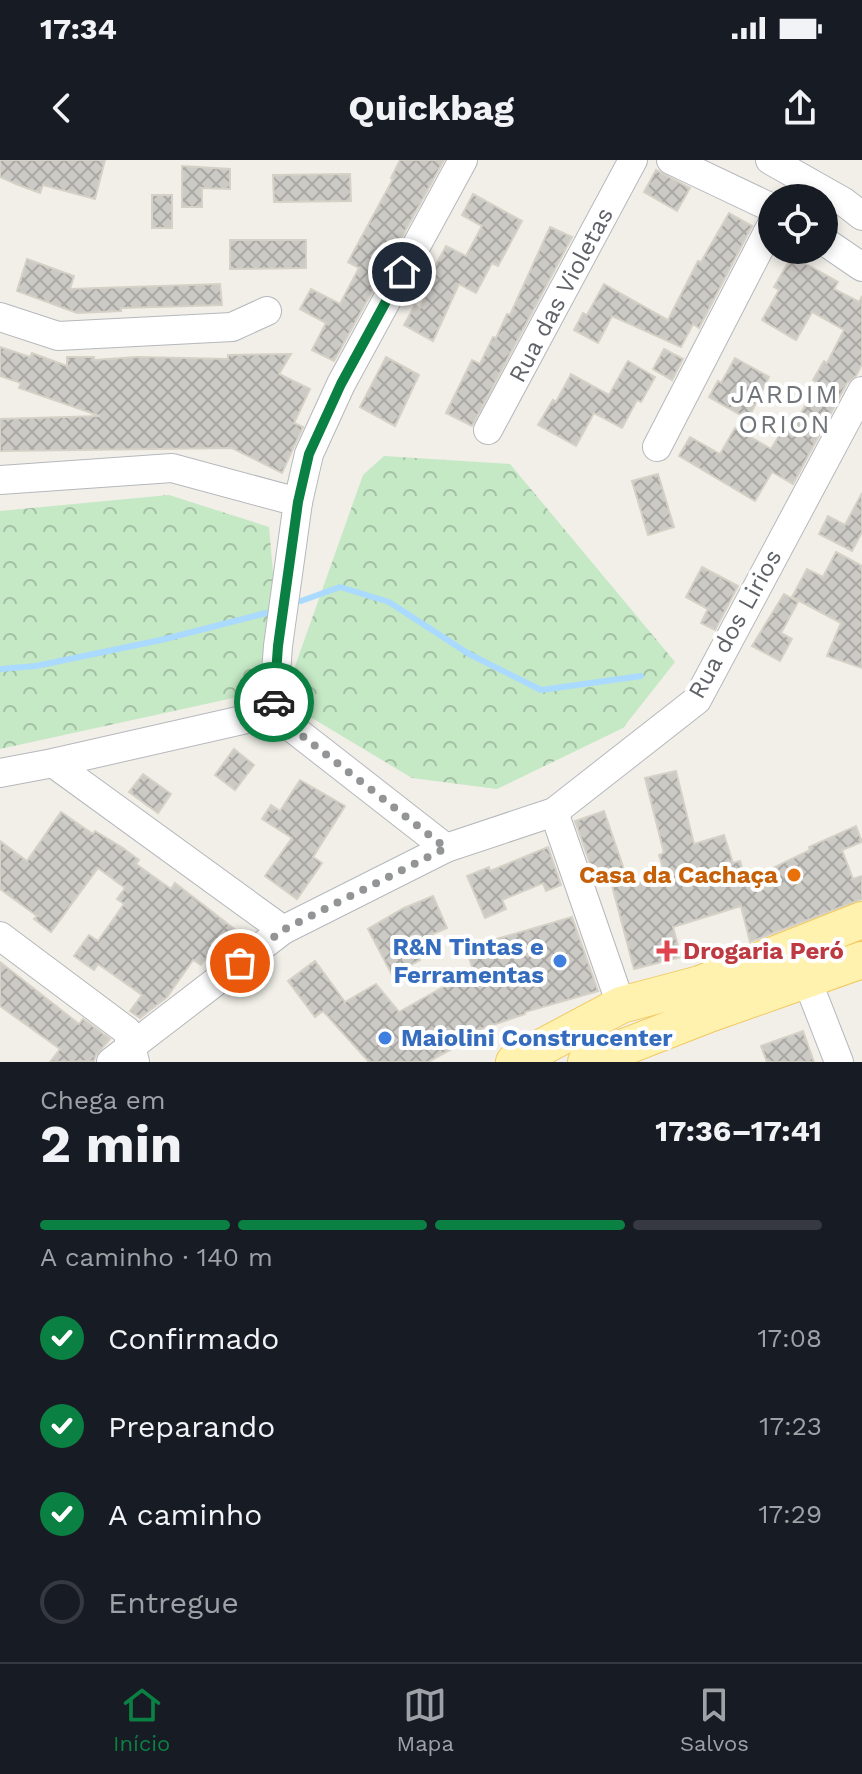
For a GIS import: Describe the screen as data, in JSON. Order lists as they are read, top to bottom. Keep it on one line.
{"streets":{"street":["Rua das Violetas","Rua dos Lirios"]},"districts":["JARDIM ORION"],"places":{"other":["Casa da Cachaça","R&N Tintas e Ferramentas","Maiolini Construcenter"],"health":["Drogaria Peró"]},"page":{"status":"17:34","header":"Quickbag","heading":["2 min","Chega em","17:36–17:41"],"bar":"A caminho · 140 m","list":[["Confirmado","17:08"],["Preparando","17:23"],["A caminho","17:29"],"Entregue"],"tabs":["Início","Mapa","Salvos"]}}
